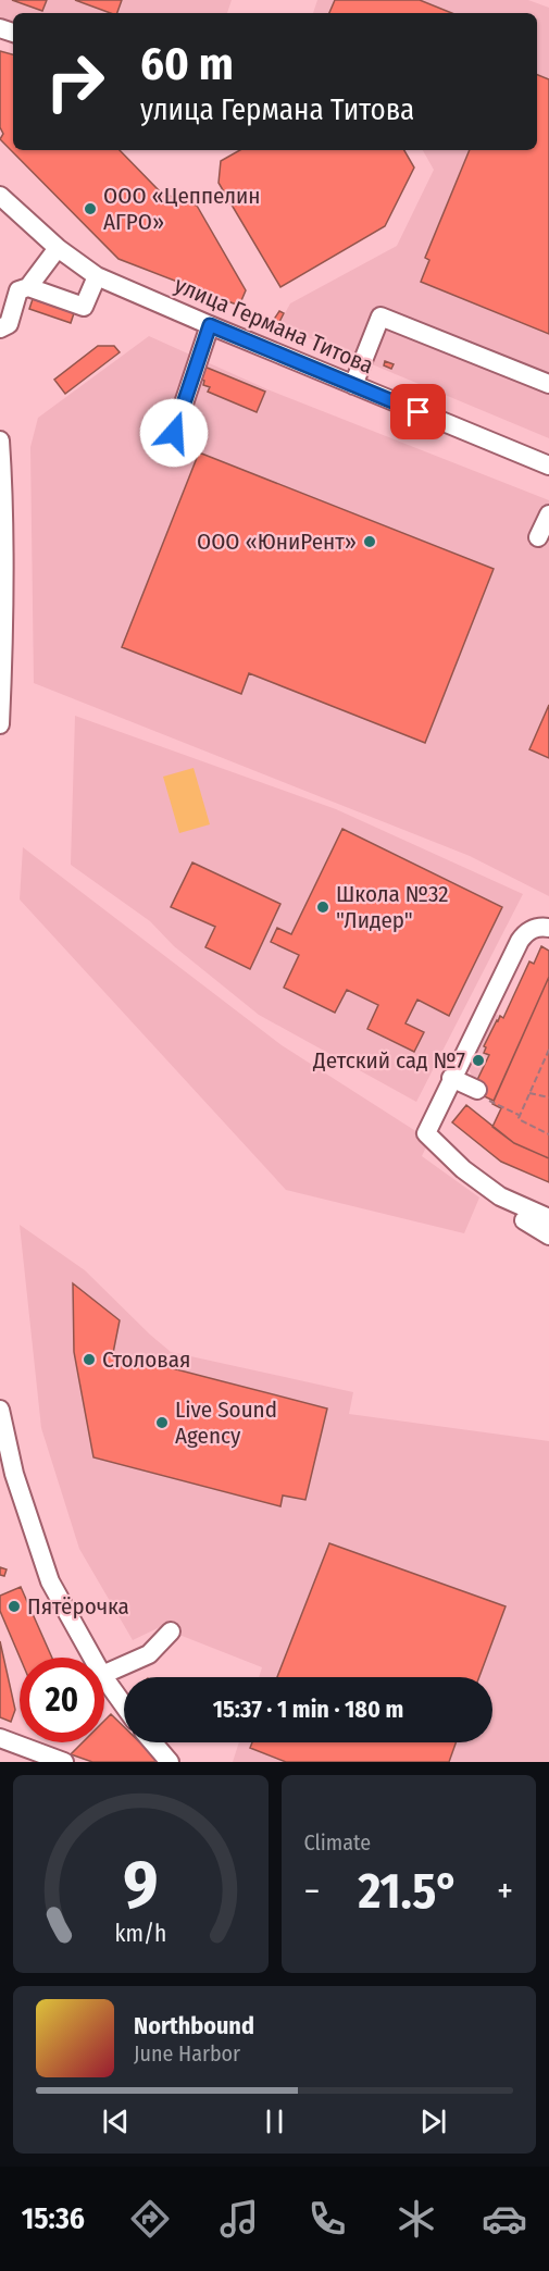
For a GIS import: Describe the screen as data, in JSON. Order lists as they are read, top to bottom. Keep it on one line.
{"streets":{"street":["улица Германа Титова"]},"places":["ООО «Цеппелин АГРО»","ООО «ЮниРент»","Школа №32 \"Лидер\"","Детский сад №7","Столовая","Live Sound Agency","Пятёрочка"],"page":{"turn":["60 m","улица Германа Титова"],"limit":"20","trip":"15:37 · 1 min · 180 m","tile":"Climate","heat":["−","21.5°","+"],"song":["Northbound","June Harbor"],"tabs":"15:36","gauge":["9","km/h"]}}
